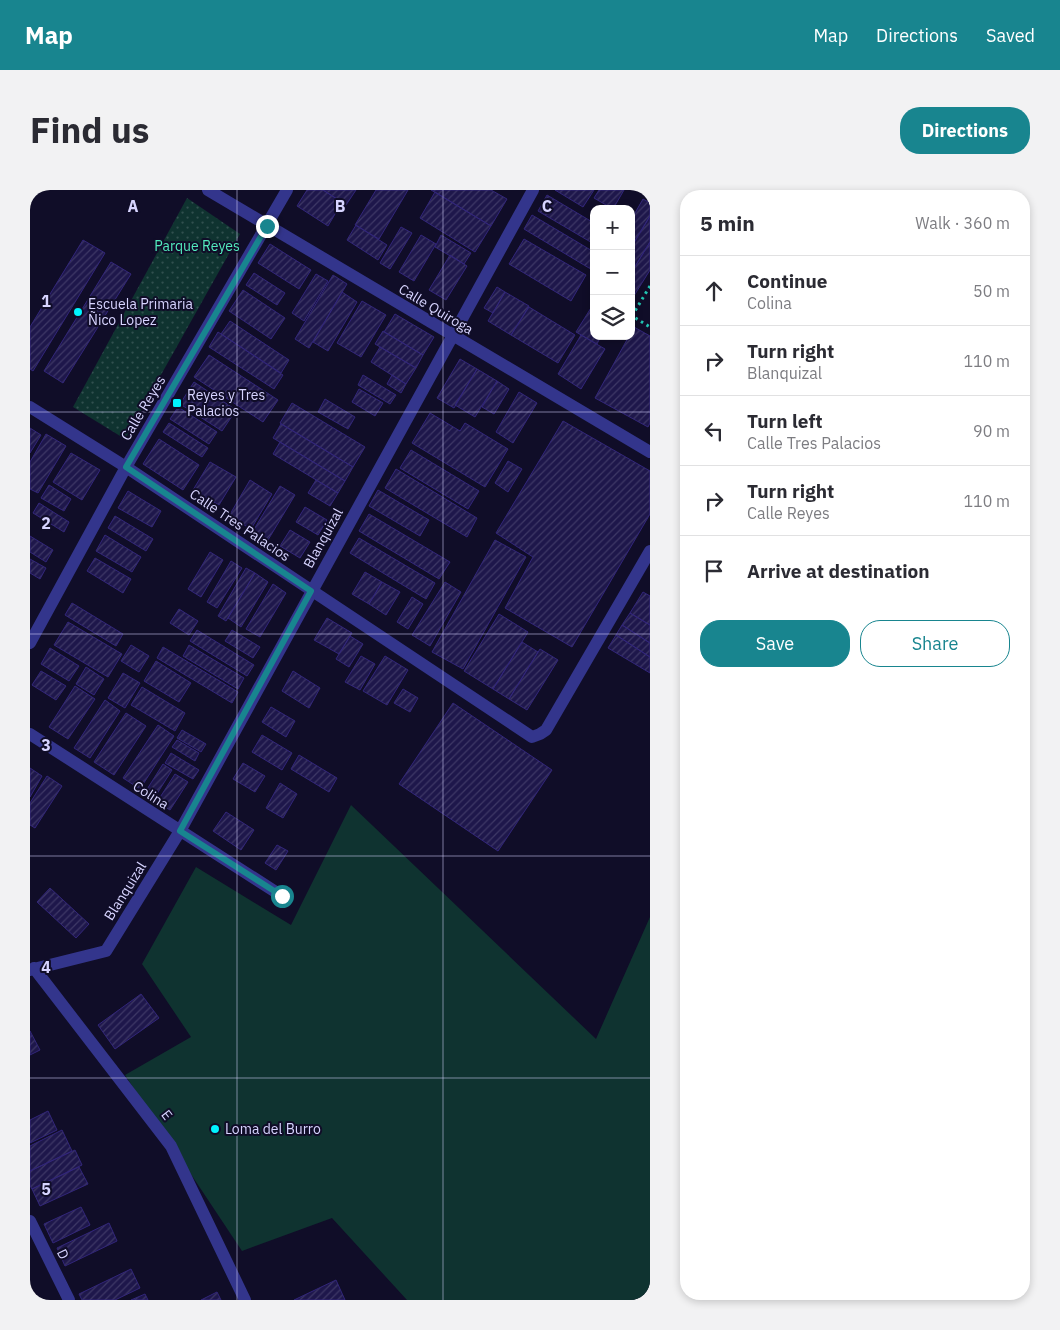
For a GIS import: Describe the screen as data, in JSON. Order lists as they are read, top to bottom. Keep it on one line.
{"streets":{"street":["Calle Quiroga","Calle Reyes","Calle Tres Palacios","Blanquizal","Colina","E","D"]},"crossings":[["Calle Quiroga","Calle Reyes"],["Calle Quiroga","Blanquizal"],["Calle Reyes","Calle Tres Palacios"],["Calle Tres Palacios","Blanquizal"],["Blanquizal","Colina"],["Blanquizal","E"]],"parks":["Parque Reyes"],"places":{"other":["Escuela Primaria Ñico Lopez","Loma del Burro"],"transit":["Reyes y Tres Palacios"]},"page":{"header":"Map","nav":["Map","Directions","Saved"],"title":"Find us","buttons":["Directions",["Save","Share"]],"heading":["5 min","Walk · 360 m"],"map_buttons":["+","−"],"list":[["Continue","Colina","50 m"],["Turn right","Blanquizal","110 m"],["Turn left","Calle Tres Palacios","90 m"],["Turn right","Calle Reyes","110 m"],"Arrive at destination"]},"grid":{"columns":["A","B","C"],"rows":["1","2","3","4","5"]}}
